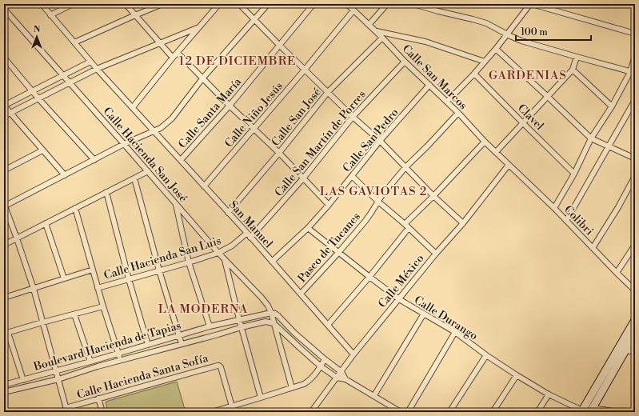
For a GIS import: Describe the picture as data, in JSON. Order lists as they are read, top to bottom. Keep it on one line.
{"streets":{"street":["Calle San Marcos","Calle Santa María","Calle Niño Jesús","Calle San José","Clavel","Calle San Pedro","Calle San Martín de Porres","Calle Hacienda San José","Colibri","San Manuel","Paseo de Tucanes","Calle Hacienda San Luis","Calle México","Calle Durango","Boulevard Hacienda de Tapias","Calle Hacienda Santa Sofía"]},"crossings":[["Calle San Marcos","Calle Niño Jesús"],["Calle San Marcos","Calle San José"],["Calle San Marcos","Calle San Pedro"],["Calle San Marcos","Calle San Martín de Porres"],["Calle San Marcos","Colibri"],["Calle San Marcos","Paseo de Tucanes"],["Calle San Marcos","Calle México"],["Calle Santa María","San Manuel"],["Calle Niño Jesús","San Manuel"],["Calle San José","San Manuel"],["Calle San Pedro","San Manuel"],["Calle San Pedro","Calle Durango"],["Calle San Martín de Porres","San Manuel"],["Calle Hacienda San José","Calle Hacienda San Luis"],["Calle Hacienda San José","Calle México"],["Calle Hacienda San José","Boulevard Hacienda de Tapias"],["Colibri","Calle México"],["San Manuel","Paseo de Tucanes"],["San Manuel","Calle Hacienda San Luis"],["San Manuel","Calle México"],["Paseo de Tucanes","Calle Durango"],["Calle México","Calle Durango"]],"districts":["12 DE DICIEMBRE","GARDENIAS","LAS GAVIOTAS 2","LA MODERNA"],"scale_bar":"100 m","north":"top"}
